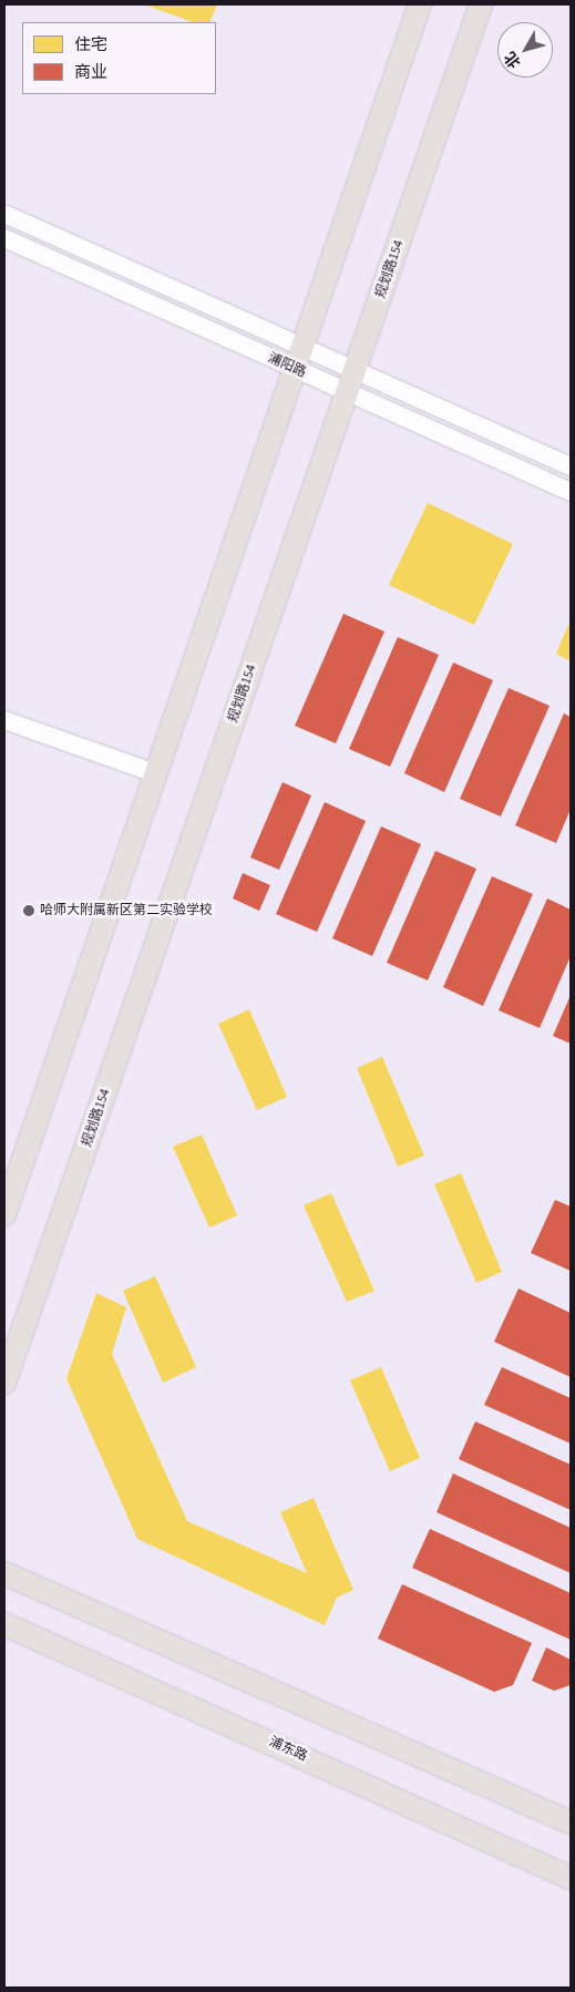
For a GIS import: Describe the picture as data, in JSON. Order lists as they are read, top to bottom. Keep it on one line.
{"streets":{"main road":["规划路154","浦东路"],"street":["浦阳路"]},"crossings":[["规划路154","浦阳路"]],"places":["哈师大附属新区第二实验学校"],"legend":["住宅","商业"],"north":"bottom left"}
